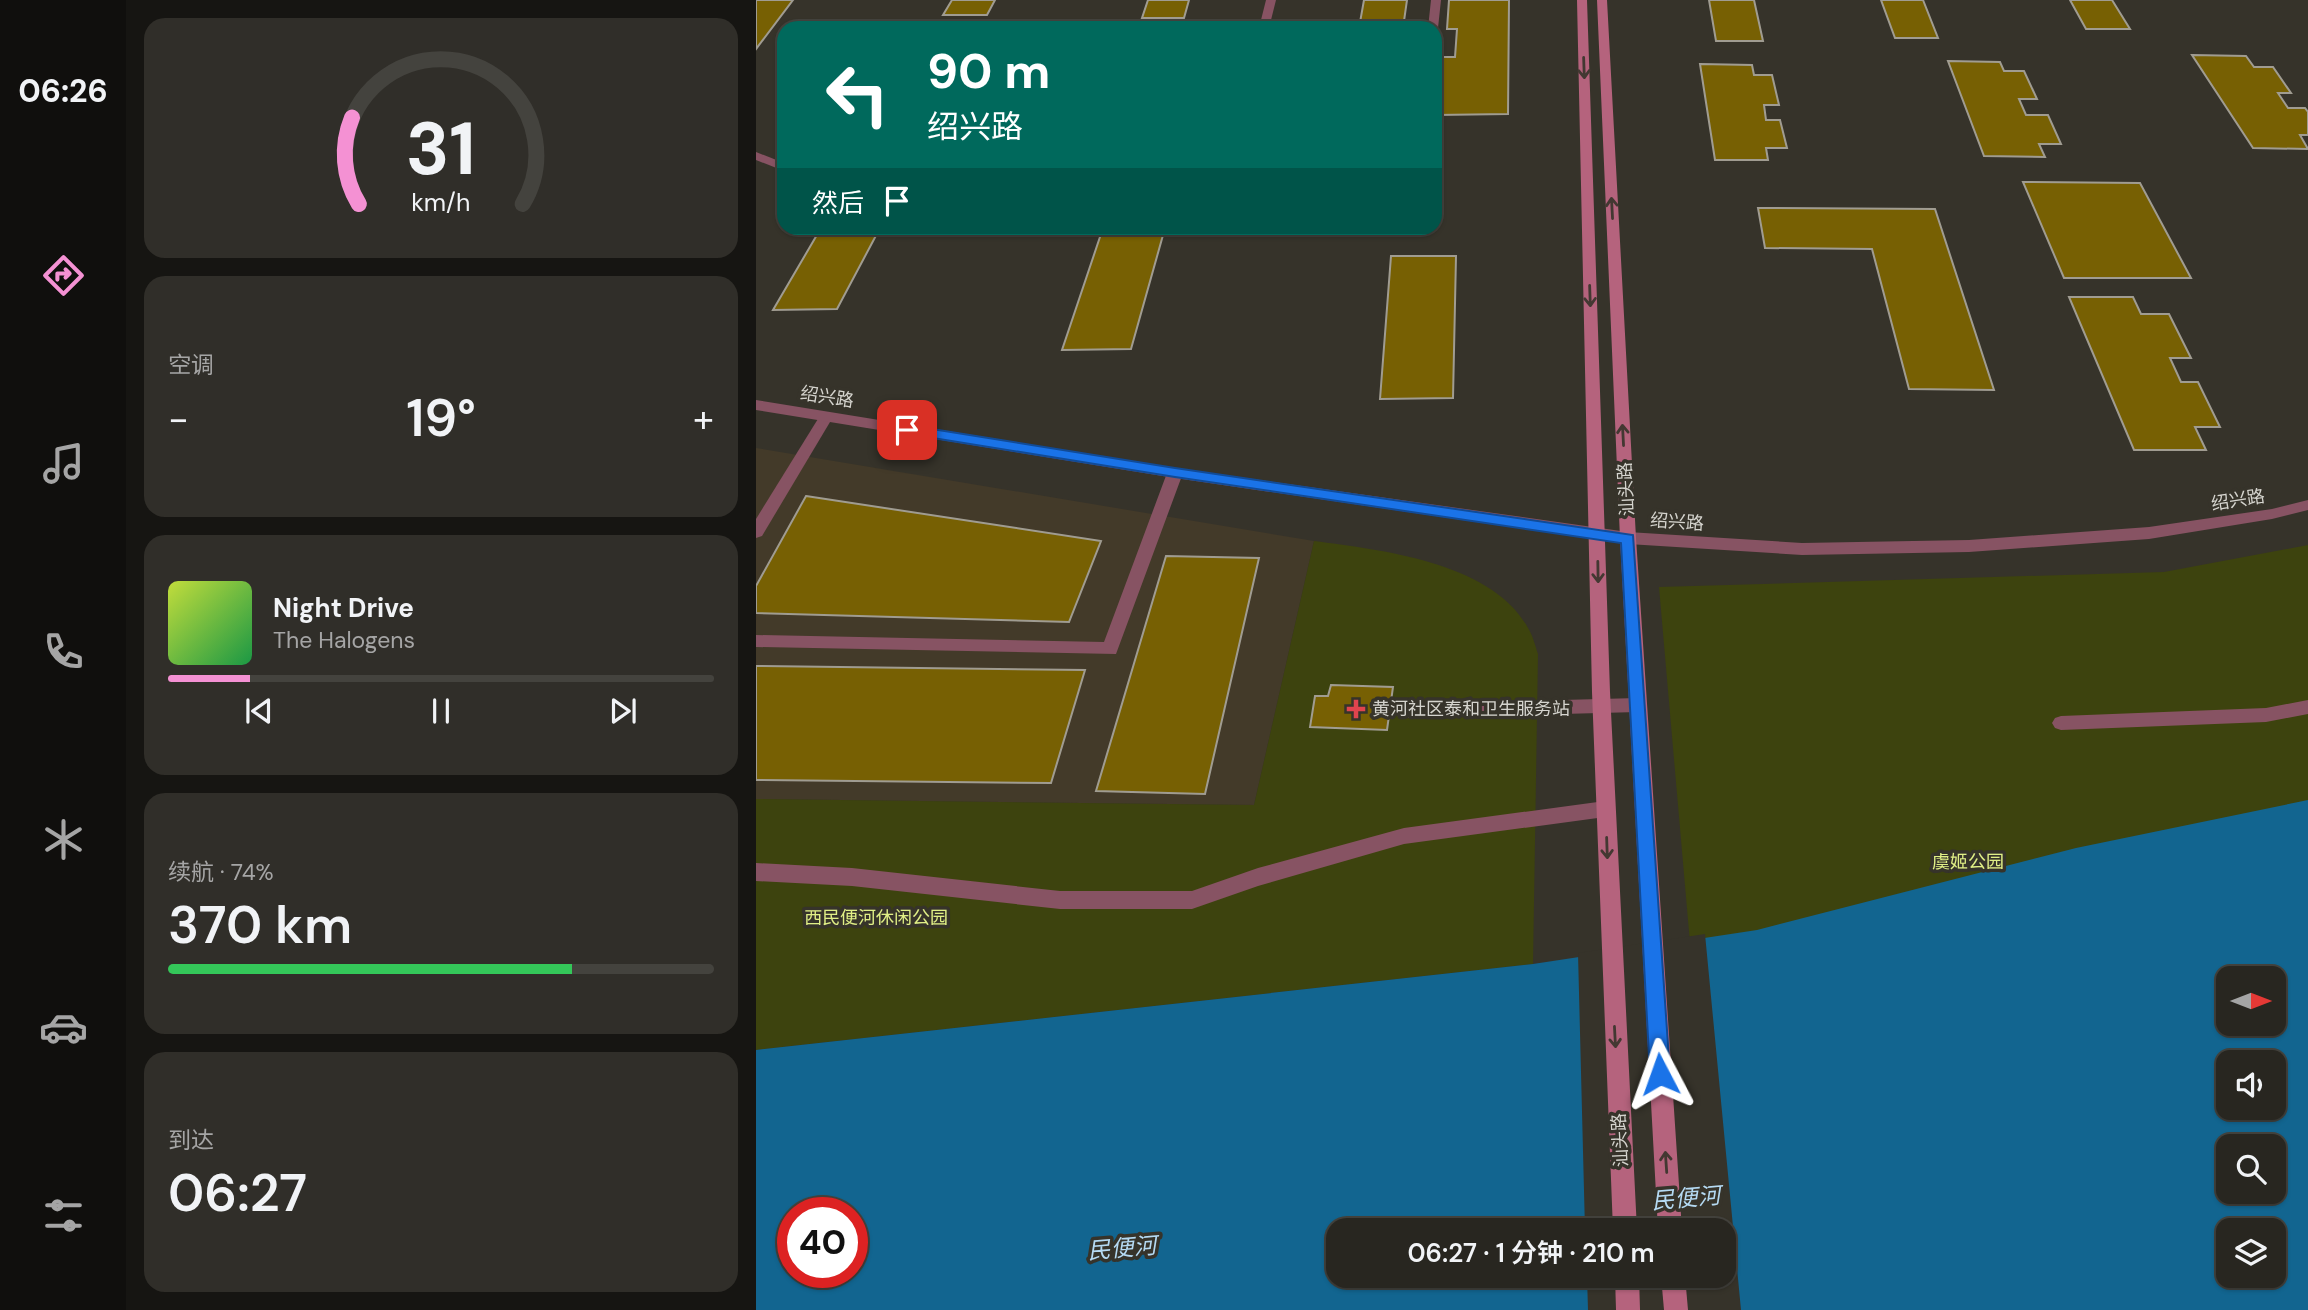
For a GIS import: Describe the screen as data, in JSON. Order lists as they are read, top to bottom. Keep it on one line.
{"streets":{"street":["绍兴路","汕头路"]},"crossings":[["绍兴路","汕头路"]],"water":["民便河"],"parks":["虞姬公园","西民便河休闲公园"],"places":{"health":["黄河社区泰和卫生服务站"]},"north":"right","page":{"tabs":"06:26","turn":["90 m","绍兴路"],"then":"然后","tile":["空调",["续航 · 74%","370 km"],["到达","06:27"]],"heat":["−","19°","+"],"song":["Night Drive","The Halogens"],"limit":"40","trip":"06:27 · 1 分钟 · 210 m","gauge":["31","km/h"]}}
